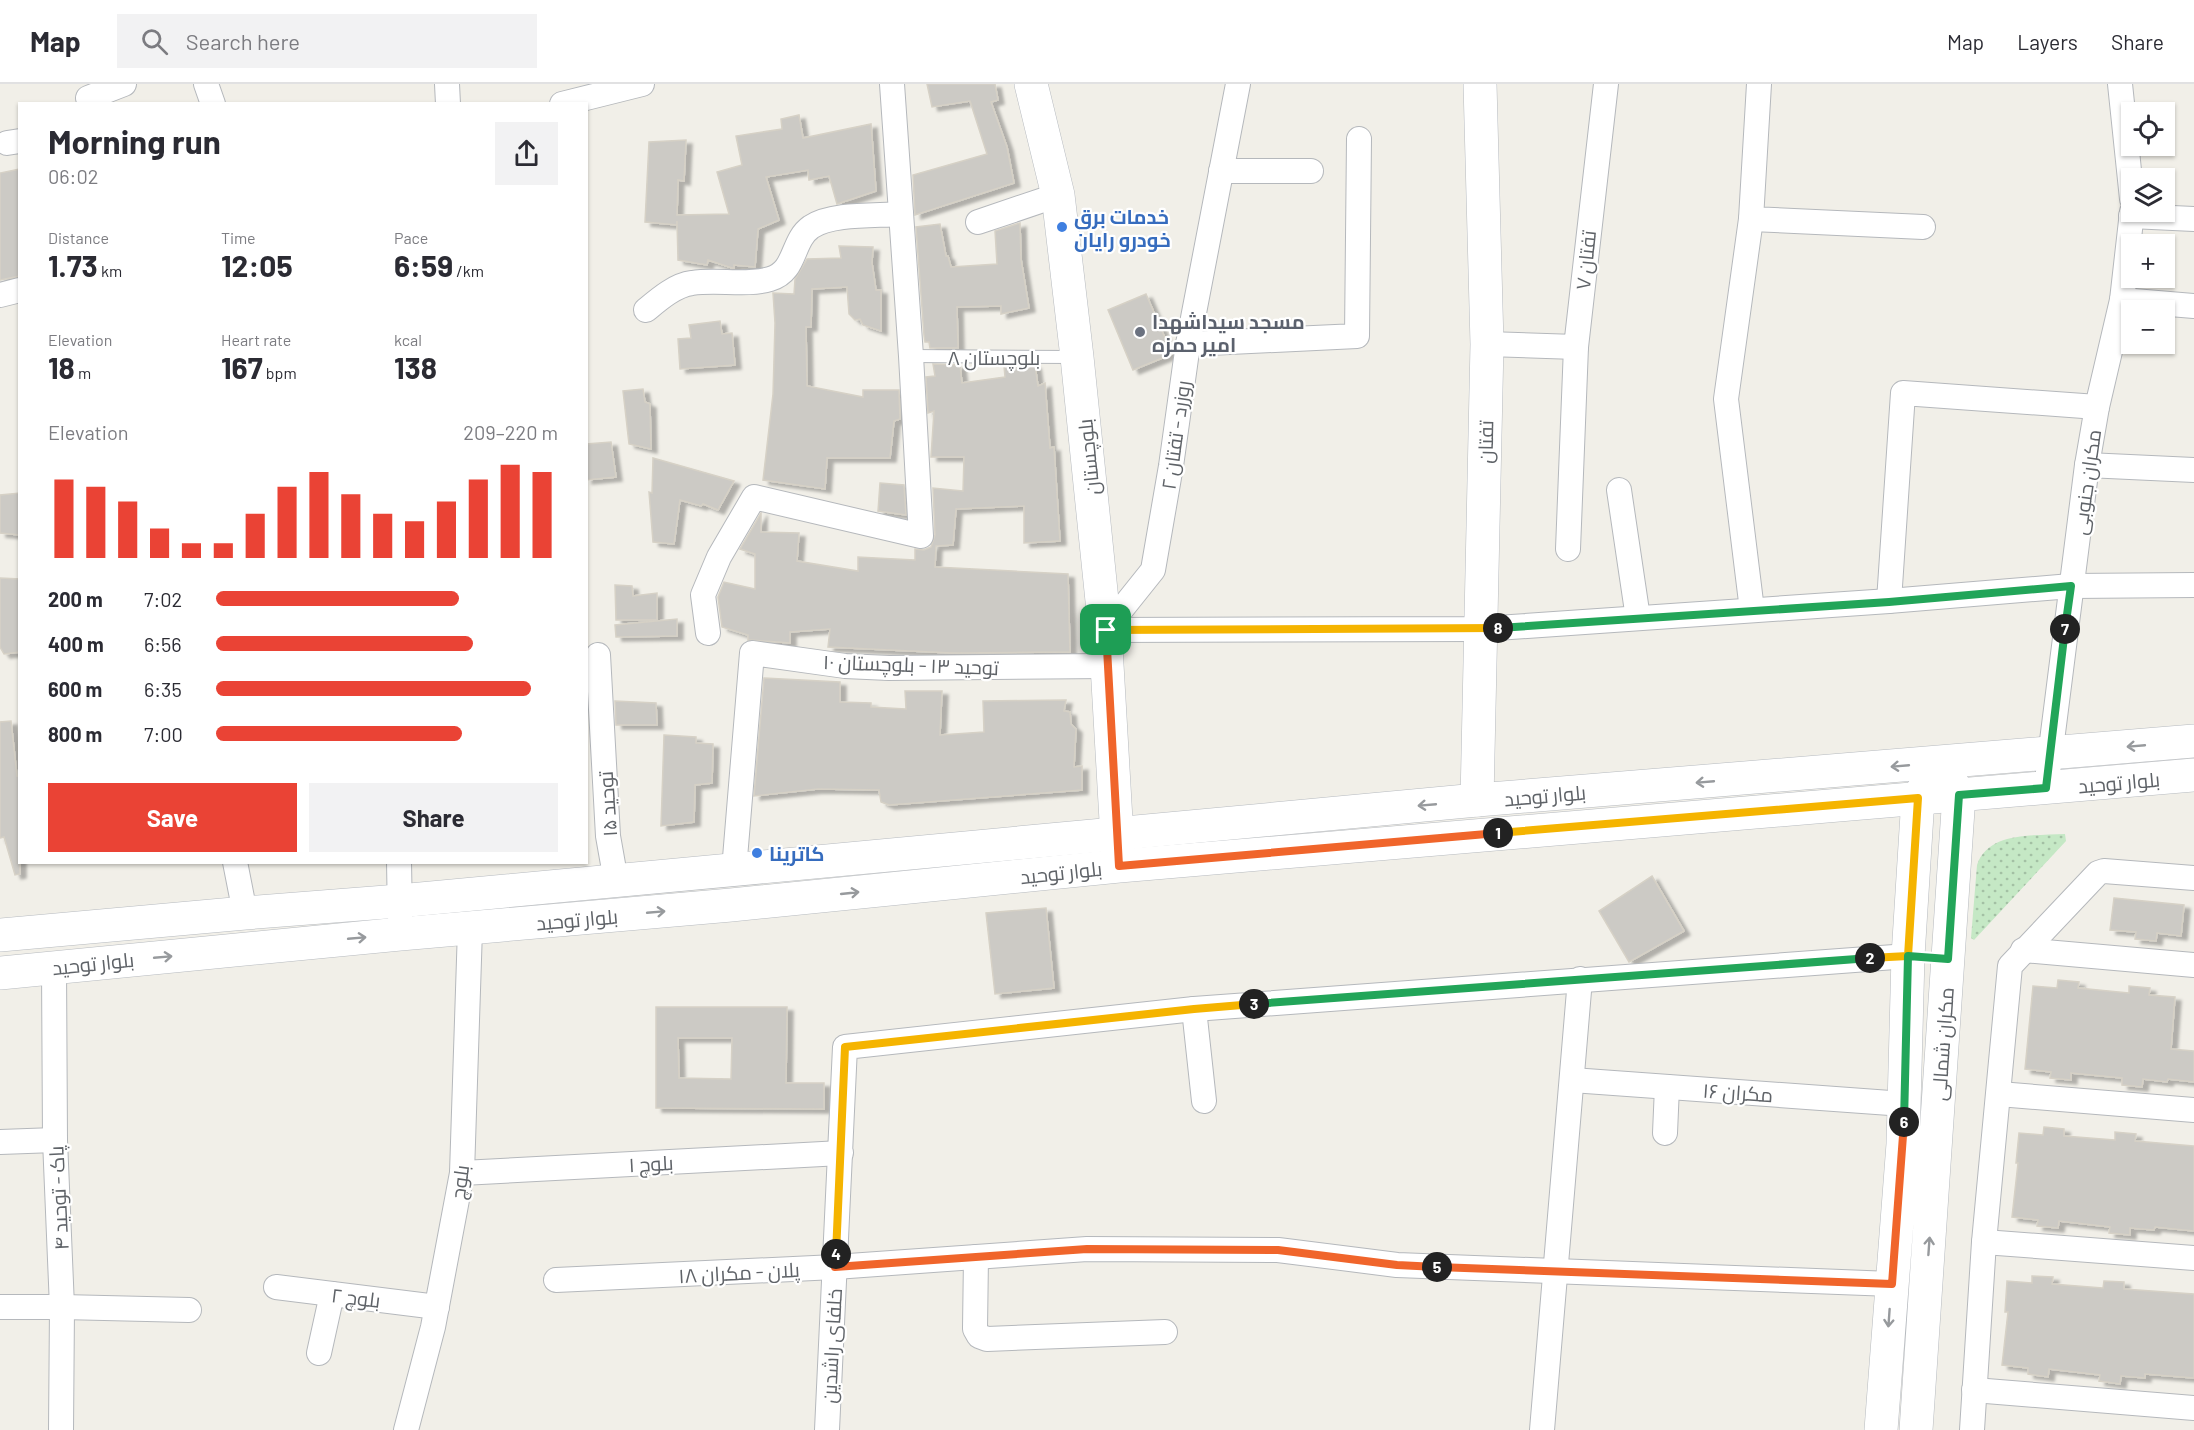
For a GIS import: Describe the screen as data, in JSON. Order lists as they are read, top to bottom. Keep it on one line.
{"streets":{"main road":["تفتان","بلوچستان","بلوار توحید","مکران شمالی"],"street":["تفتان ۷","روزرد - تفتان ۲","مکران جنوبی","توحید ۱۳ - بلوچستان ۱۰","توحید ۱۵","مکران ۱۶","بلوچ ۱","بلوچ","پاک - توحید ۴","پلان - مکران ۱۸","بلوچ ۲","خلفای راشدین"],"lane":["بلوچستان ۸"]},"crossings":[["بلوچستان ۸","بلوچستان"],["روزرد - تفتان ۲","بلوچستان"],["تفتان","بلوار توحید"],["بلوچستان","توحید ۱۳ - بلوچستان ۱۰"],["بلوچستان","بلوار توحید"],["مکران جنوبی","بلوار توحید"],["توحید ۱۳ - بلوچستان ۱۰","بلوار توحید"],["بلوار توحید","توحید ۱۵"],["بلوار توحید","مکران شمالی"],["بلوار توحید","بلوچ"],["بلوار توحید","پاک - توحید ۴"],["مکران شمالی","مکران ۱۶"],["مکران شمالی","پلان - مکران ۱۸"],["بلوچ ۱","بلوچ"],["بلوچ ۱","خلفای راشدین"],["بلوچ","بلوچ ۲"],["پلان - مکران ۱۸","خلفای راشدین"]],"places":["خدمات برق خودرو رایان","مسجد سیداشهدا امیر حمزه","کاترینا"],"page":{"header":"Map","search":"Search here","nav":["Map","Layers","Share"],"map_buttons":["+","−"],"heading":["Morning run","06:02"],"stats":[["Distance","1.73 km"],["Time","12:05"],["Pace","6:59 /km"],["Elevation","18 m"],["Heart rate","167 bpm"],["kcal","138"]],"chart":["Elevation","209–220 m"],"list":[{"name":"200 m","note":"7:02"},{"name":"400 m","note":"6:56"},{"name":"600 m","note":"6:35"},{"name":"800 m","note":"7:00"}],"pins":["8","7","1","2","3","6","4","5"],"buttons":["Save","Share"]}}
